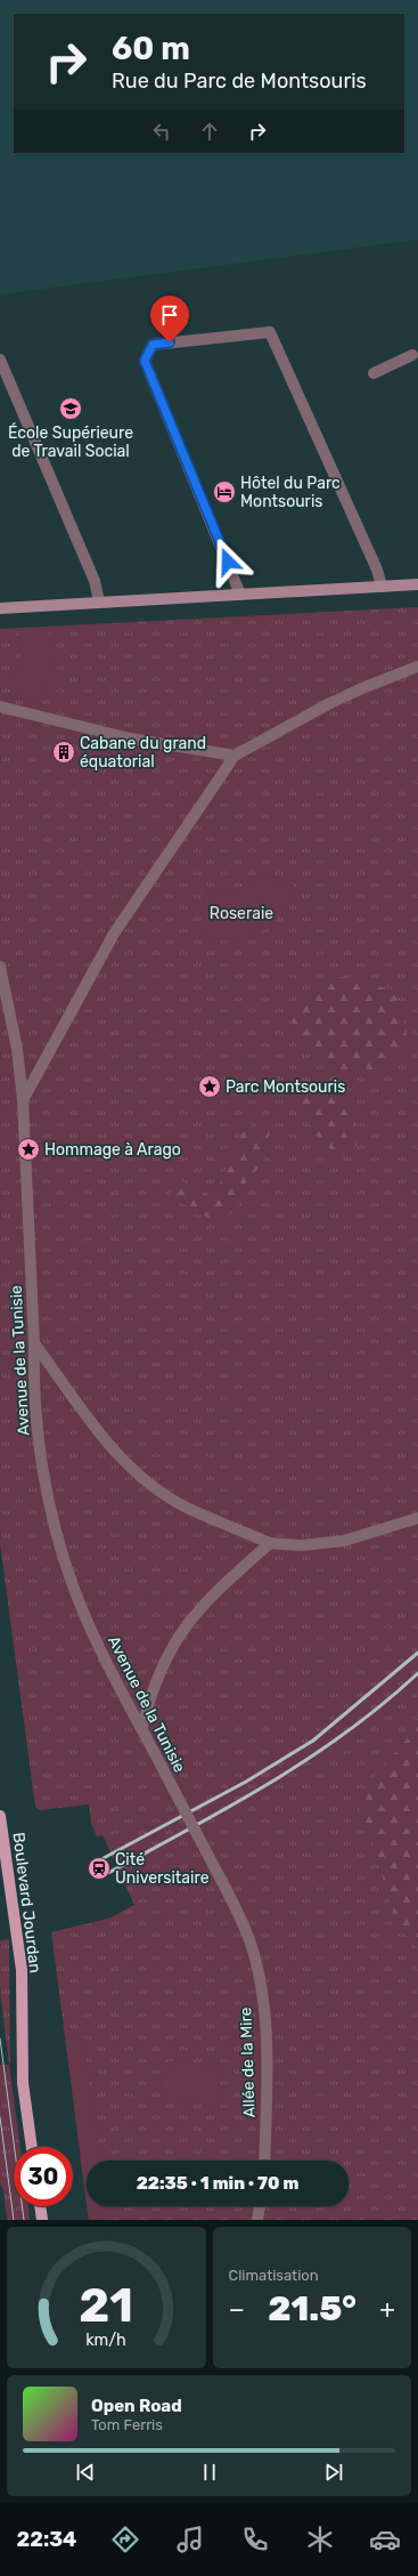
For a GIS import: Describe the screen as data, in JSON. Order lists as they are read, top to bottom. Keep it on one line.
{"streets":{"main road":["Boulevard Jourdan"],"street":["Avenue de la Tunisie","Allée de la Mire"]},"crossings":[["Avenue de la Tunisie","Allée de la Mire"]],"parks":["Roseraie"],"places":{"school or university":["École Supérieure de Travail Social"],"hotel":["Hôtel du Parc Montsouris"],"building":["Cabane du grand équatorial"],"place":["Parc Montsouris","Hommage à Arago"],"station":["Cité Universitaire"]},"page":{"turn":["60 m","Rue du Parc de Montsouris"],"limit":"30","trip":"22:35 · 1 min · 70 m","tile":"Climatisation","heat":["−","21.5°","+"],"song":["Open Road","Tom Ferris"],"tabs":"22:34","gauge":["21","km/h"]}}
